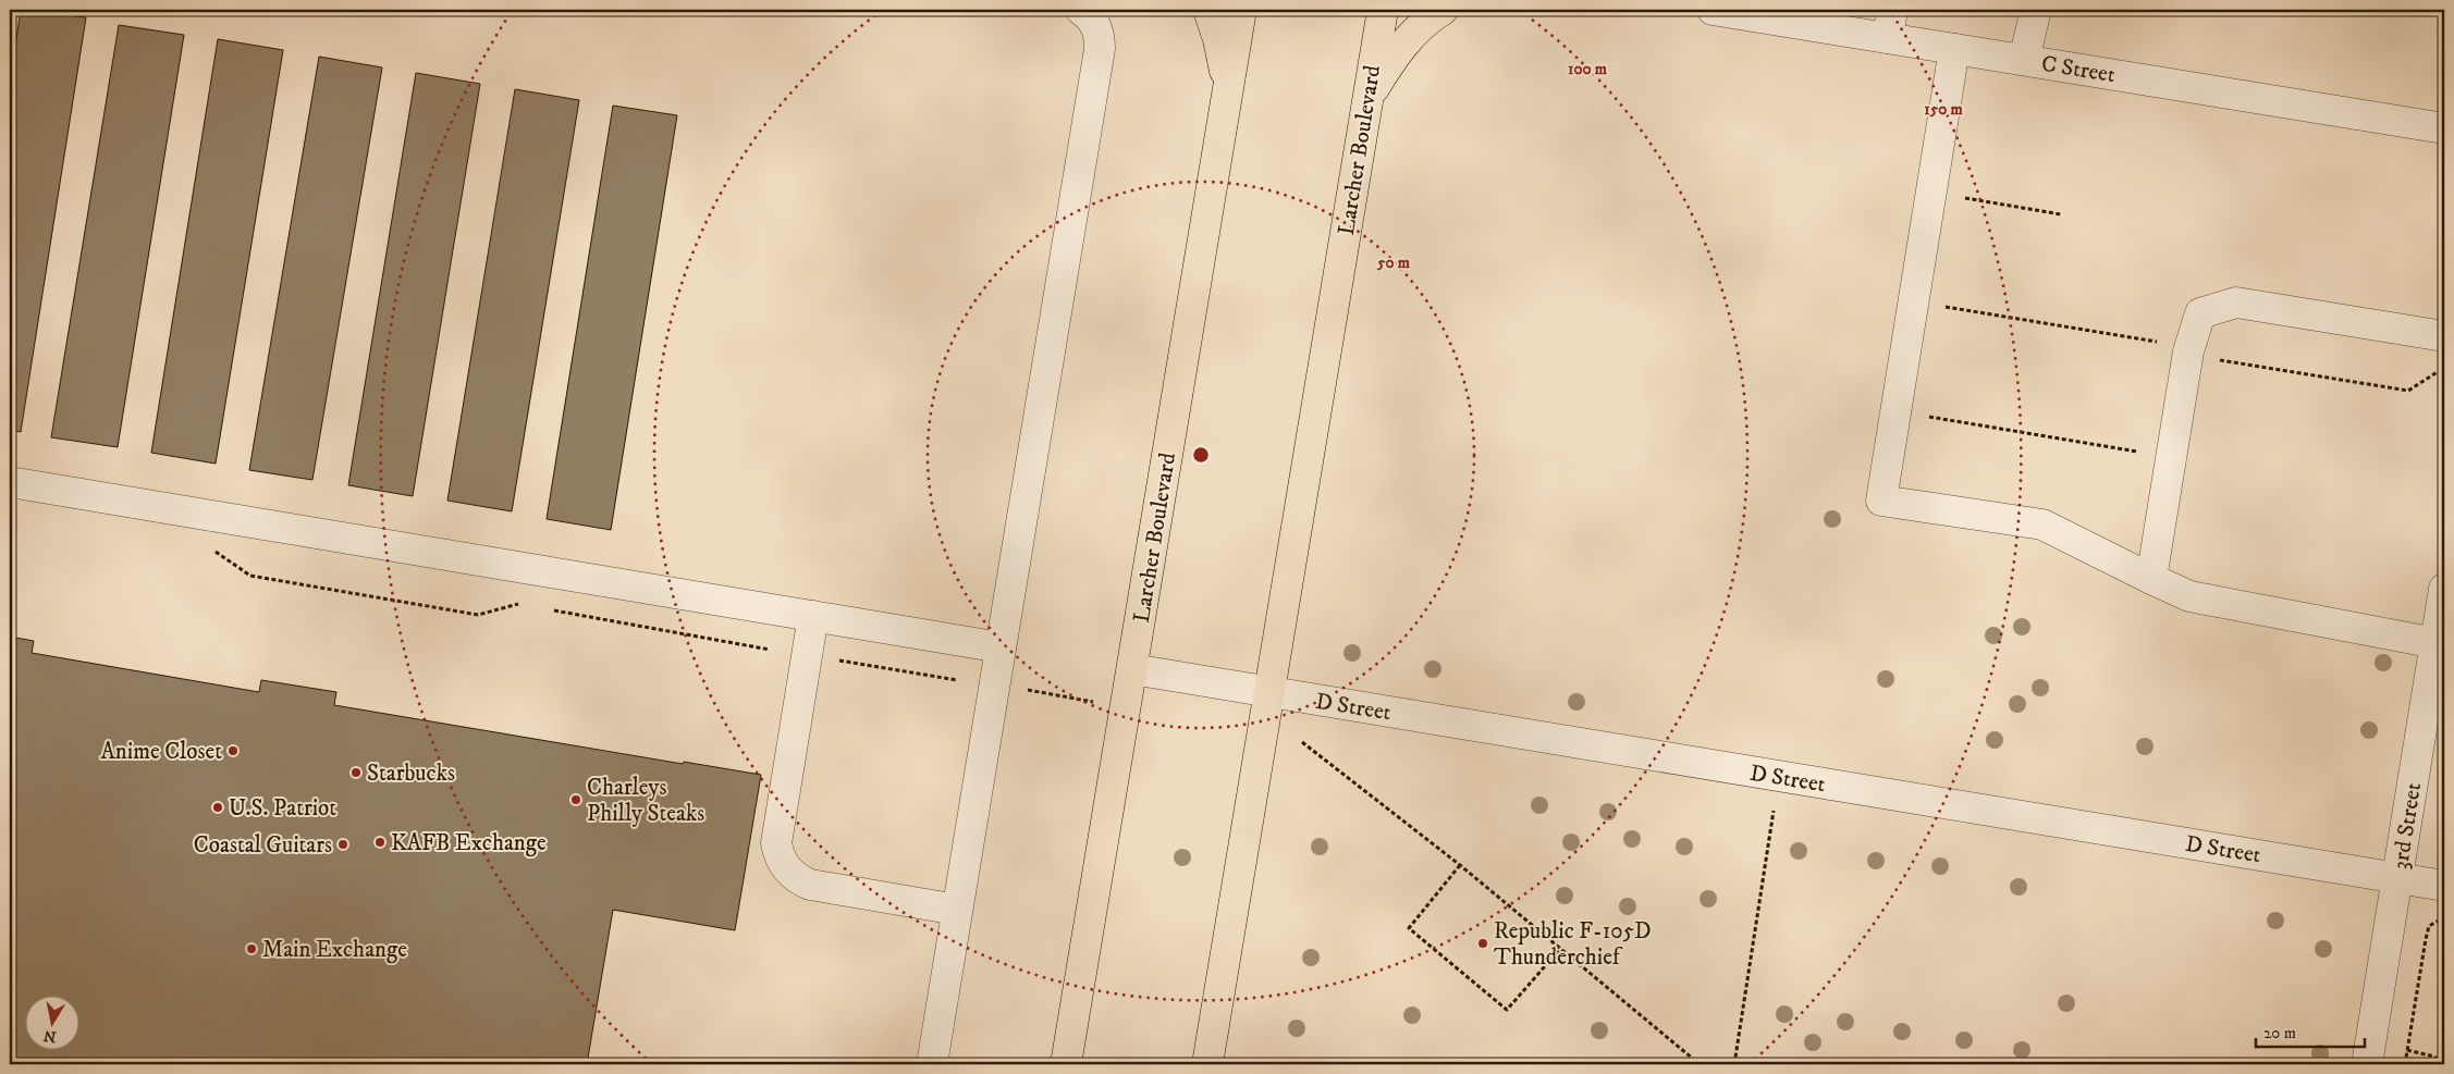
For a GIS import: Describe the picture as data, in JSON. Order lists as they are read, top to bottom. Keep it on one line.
{"streets":{"main road":["Larcher Boulevard"],"street":["C Street","D Street","3rd Street"]},"crossings":[["Larcher Boulevard","D Street"],["D Street","3rd Street"]],"places":["Anime Closet","Starbucks","Charleys Philly Steaks","U.S. Patriot","KAFB Exchange","Coastal Guitars","Republic F-105D Thunderchief","Main Exchange"],"scale_bar":"20 m","north":"bottom","rings":["100 m","150 m","50 m"]}
